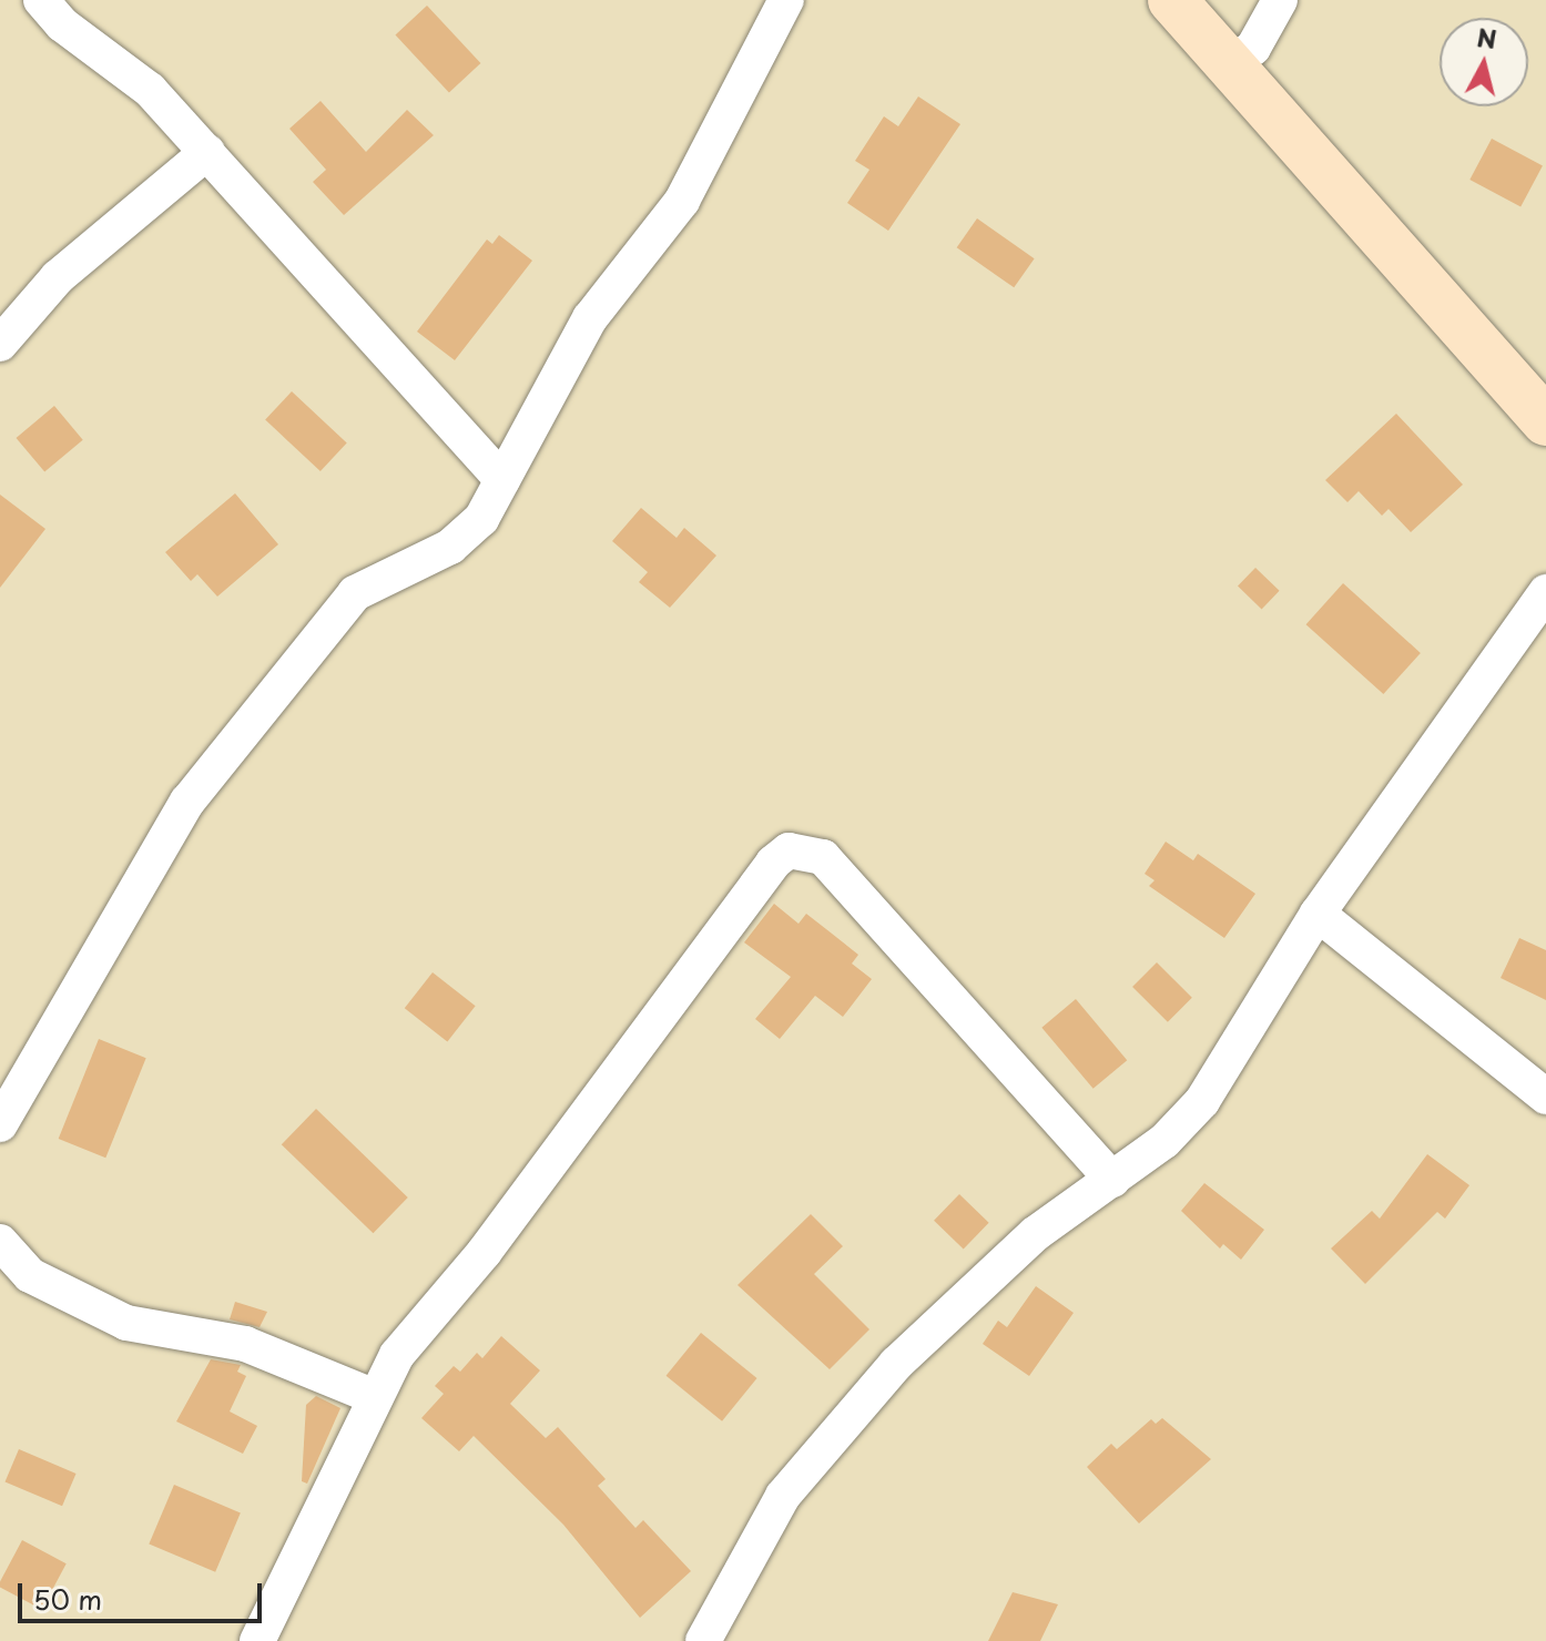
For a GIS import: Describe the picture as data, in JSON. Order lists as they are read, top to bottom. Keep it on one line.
{"scale_bar":"50 m","north":"top"}
